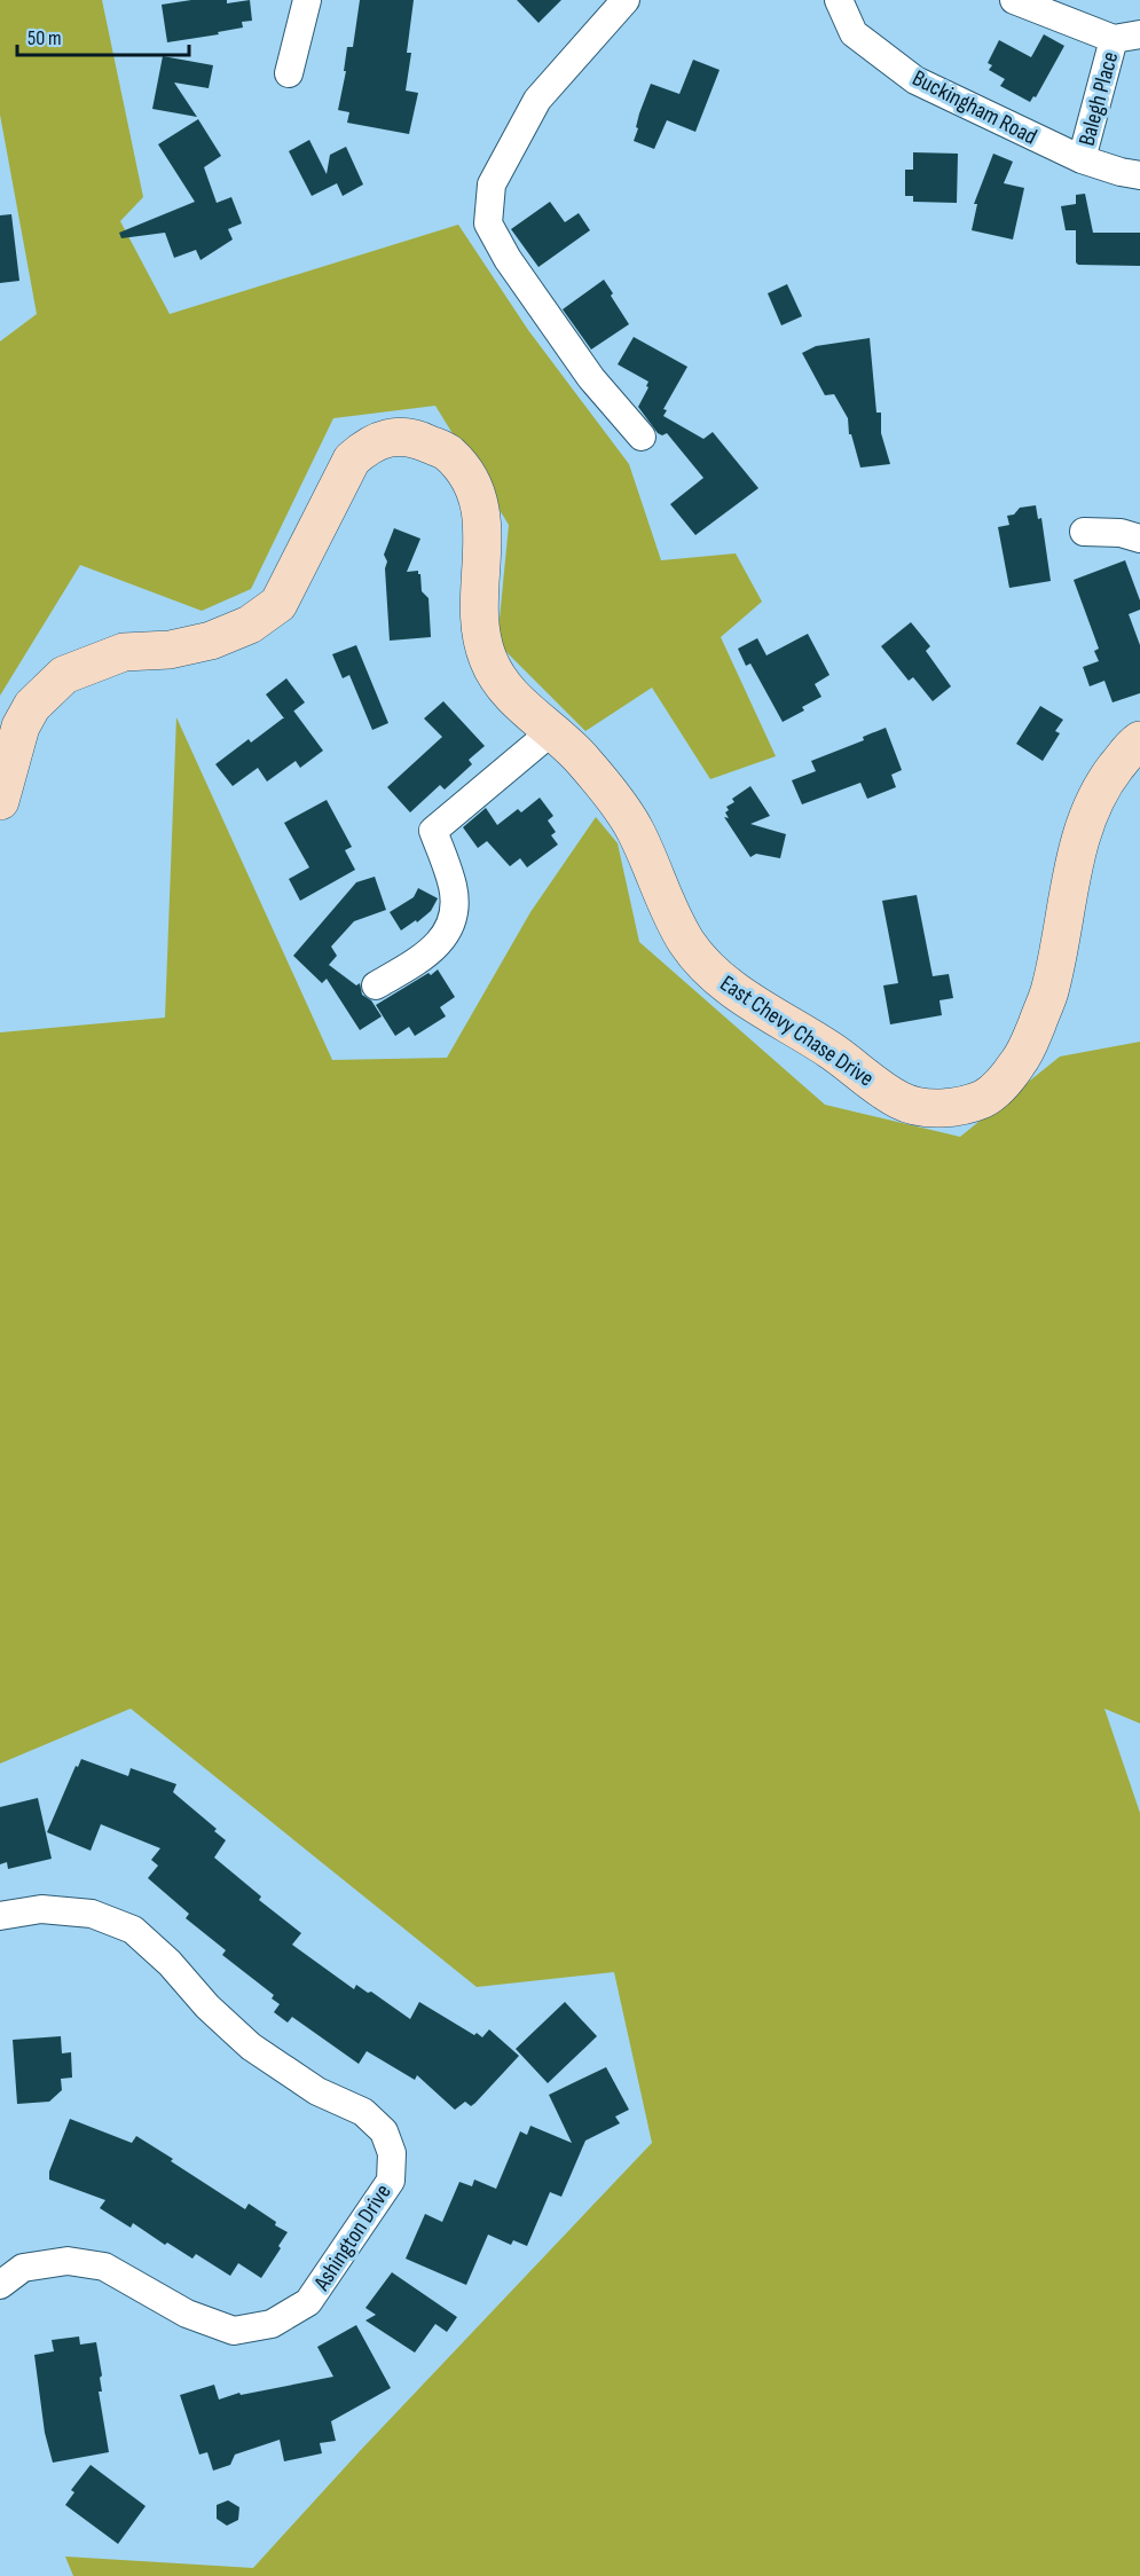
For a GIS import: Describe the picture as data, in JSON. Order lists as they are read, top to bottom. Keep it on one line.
{"streets":{"main road":["East Chevy Chase Drive"],"street":["Balegh Place","Buckingham Road","Ashington Drive"]},"crossings":[["Balegh Place","Buckingham Road"]],"scale_bar":"50 m"}
